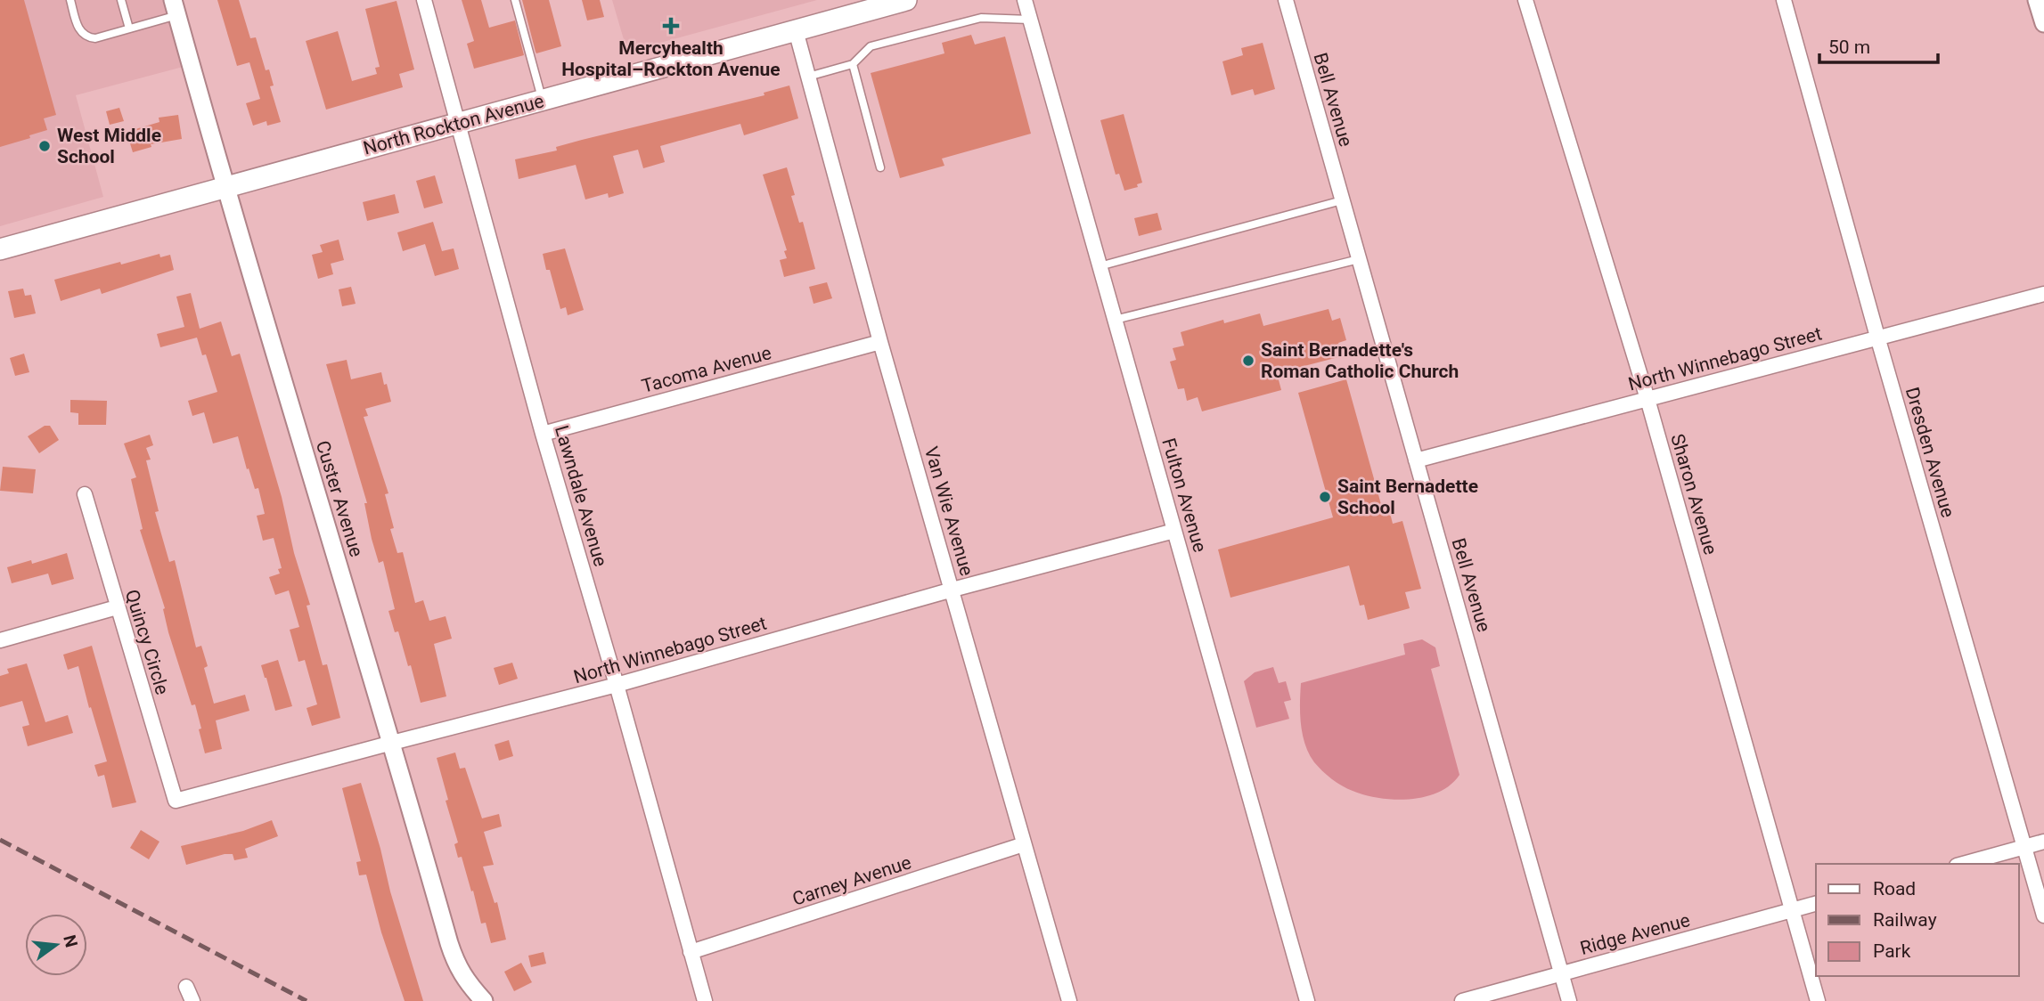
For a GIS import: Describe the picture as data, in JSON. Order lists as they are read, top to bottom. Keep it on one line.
{"streets":{"main road":["North Rockton Avenue"],"street":["Bell Avenue","North Winnebago Street","Tacoma Avenue","Dresden Avenue","Sharon Avenue","Fulton Avenue","Lawndale Avenue","Custer Avenue","Van Wie Avenue","Quincy Circle","Carney Avenue","Ridge Avenue"]},"crossings":[["Bell Avenue","North Winnebago Street"],["Bell Avenue","Ridge Avenue"],["North Rockton Avenue","Lawndale Avenue"],["North Rockton Avenue","Custer Avenue"],["North Rockton Avenue","Van Wie Avenue"],["North Winnebago Street","Dresden Avenue"],["North Winnebago Street","Sharon Avenue"],["North Winnebago Street","Fulton Avenue"],["North Winnebago Street","Lawndale Avenue"],["North Winnebago Street","Custer Avenue"],["North Winnebago Street","Van Wie Avenue"],["North Winnebago Street","Quincy Circle"],["Tacoma Avenue","Lawndale Avenue"],["Tacoma Avenue","Van Wie Avenue"],["Sharon Avenue","Ridge Avenue"],["Lawndale Avenue","Carney Avenue"],["Van Wie Avenue","Carney Avenue"]],"places":{"health":["Mercyhealth Hospital–Rockton Avenue"],"other":["West Middle School","Saint Bernadette's Roman Catholic Church","Saint Bernadette School"]},"legend":["Road","Railway","Park"],"scale_bar":"50 m","north":"right"}
